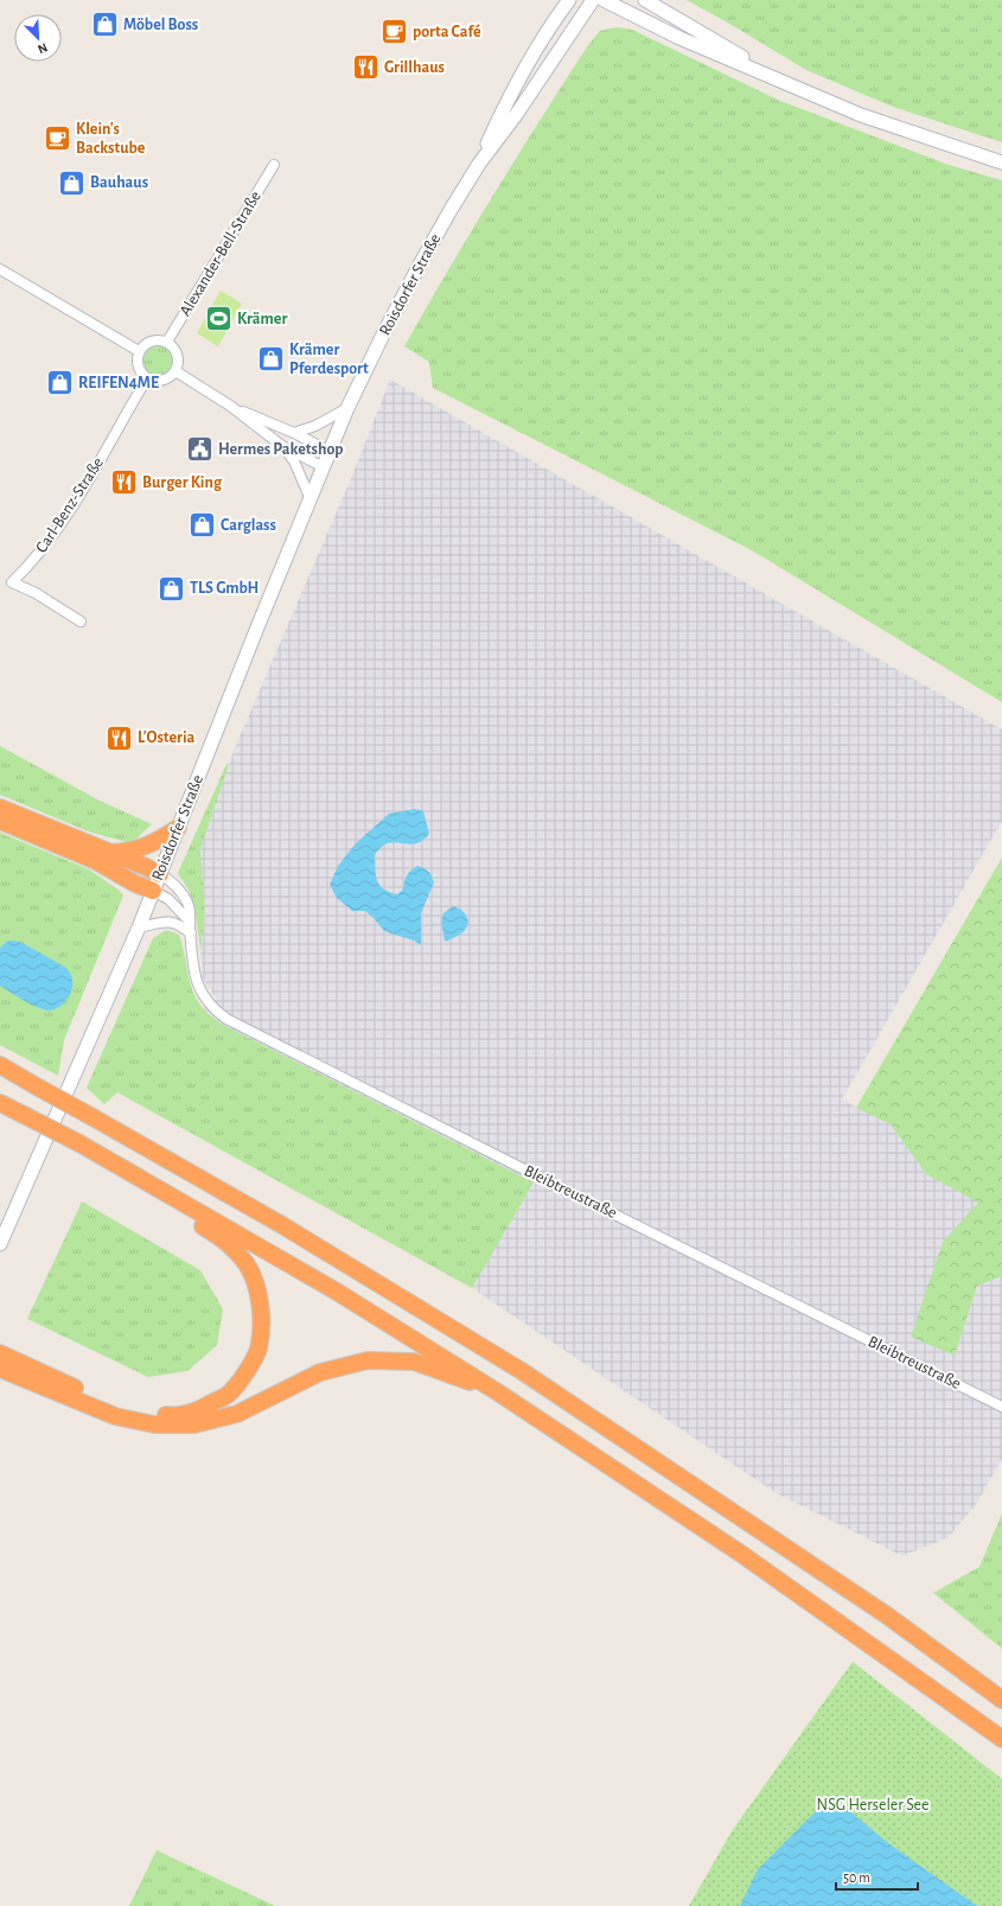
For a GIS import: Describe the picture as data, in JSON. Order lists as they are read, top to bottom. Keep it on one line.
{"streets":{"main road":["Roisdorfer Straße"],"street":["Alexander-Bell-Straße","Carl-Benz-Straße","Bleibtreustraße"]},"crossings":[["Alexander-Bell-Straße","Carl-Benz-Straße"],["Roisdorfer Straße","Bleibtreustraße"]],"parks":["NSG Herseler See"],"places":{"shop":["Möbel Boss","Bauhaus","Krämer Pferdesport","REIFEN4ME","Carglass","TLS GmbH"],"cafe":["porta Café","Klein's Backstube"],"restaurant":["Grillhaus","Burger King","L'Osteria"],"sports":["Krämer"],"public building":["Hermes Paketshop"]},"scale_bar":"50 m","north":"bottom right"}
